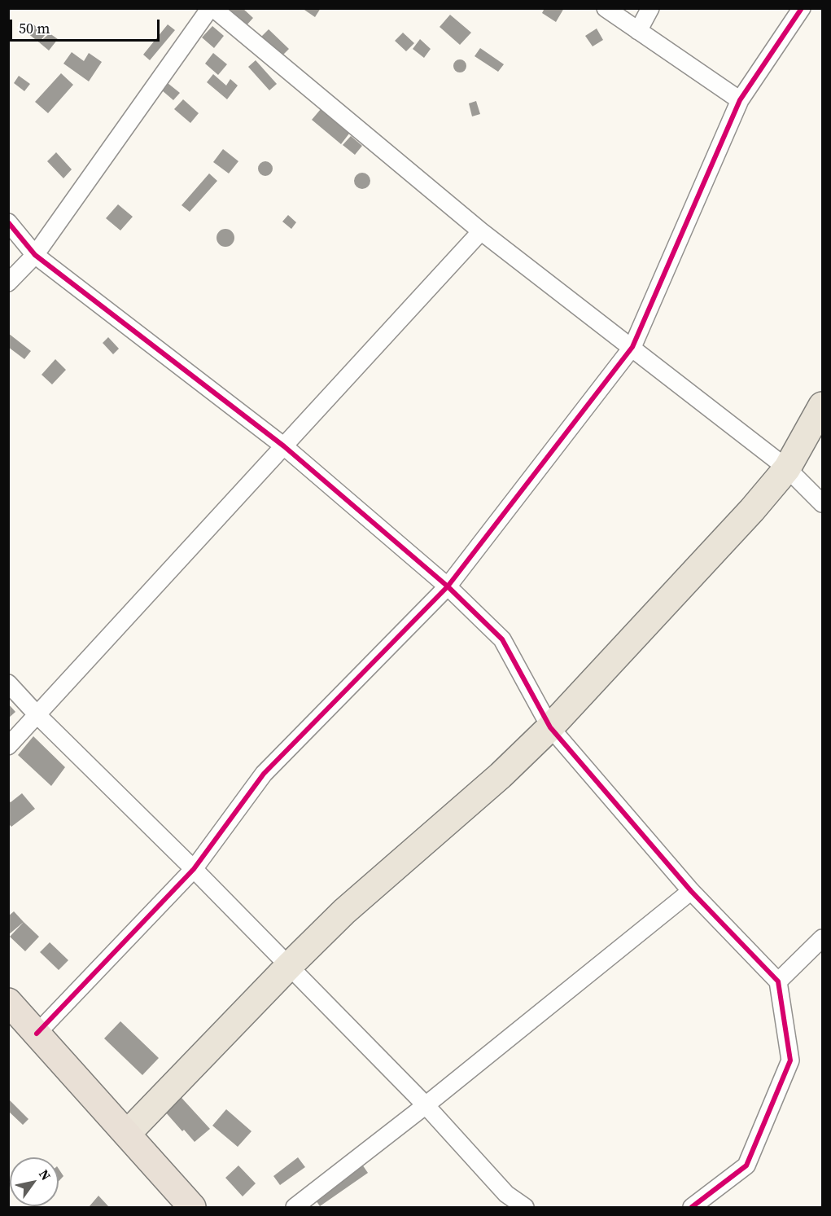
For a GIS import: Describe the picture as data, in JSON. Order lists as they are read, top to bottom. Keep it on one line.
{"scale_bar":"50 m","north":"top right"}
